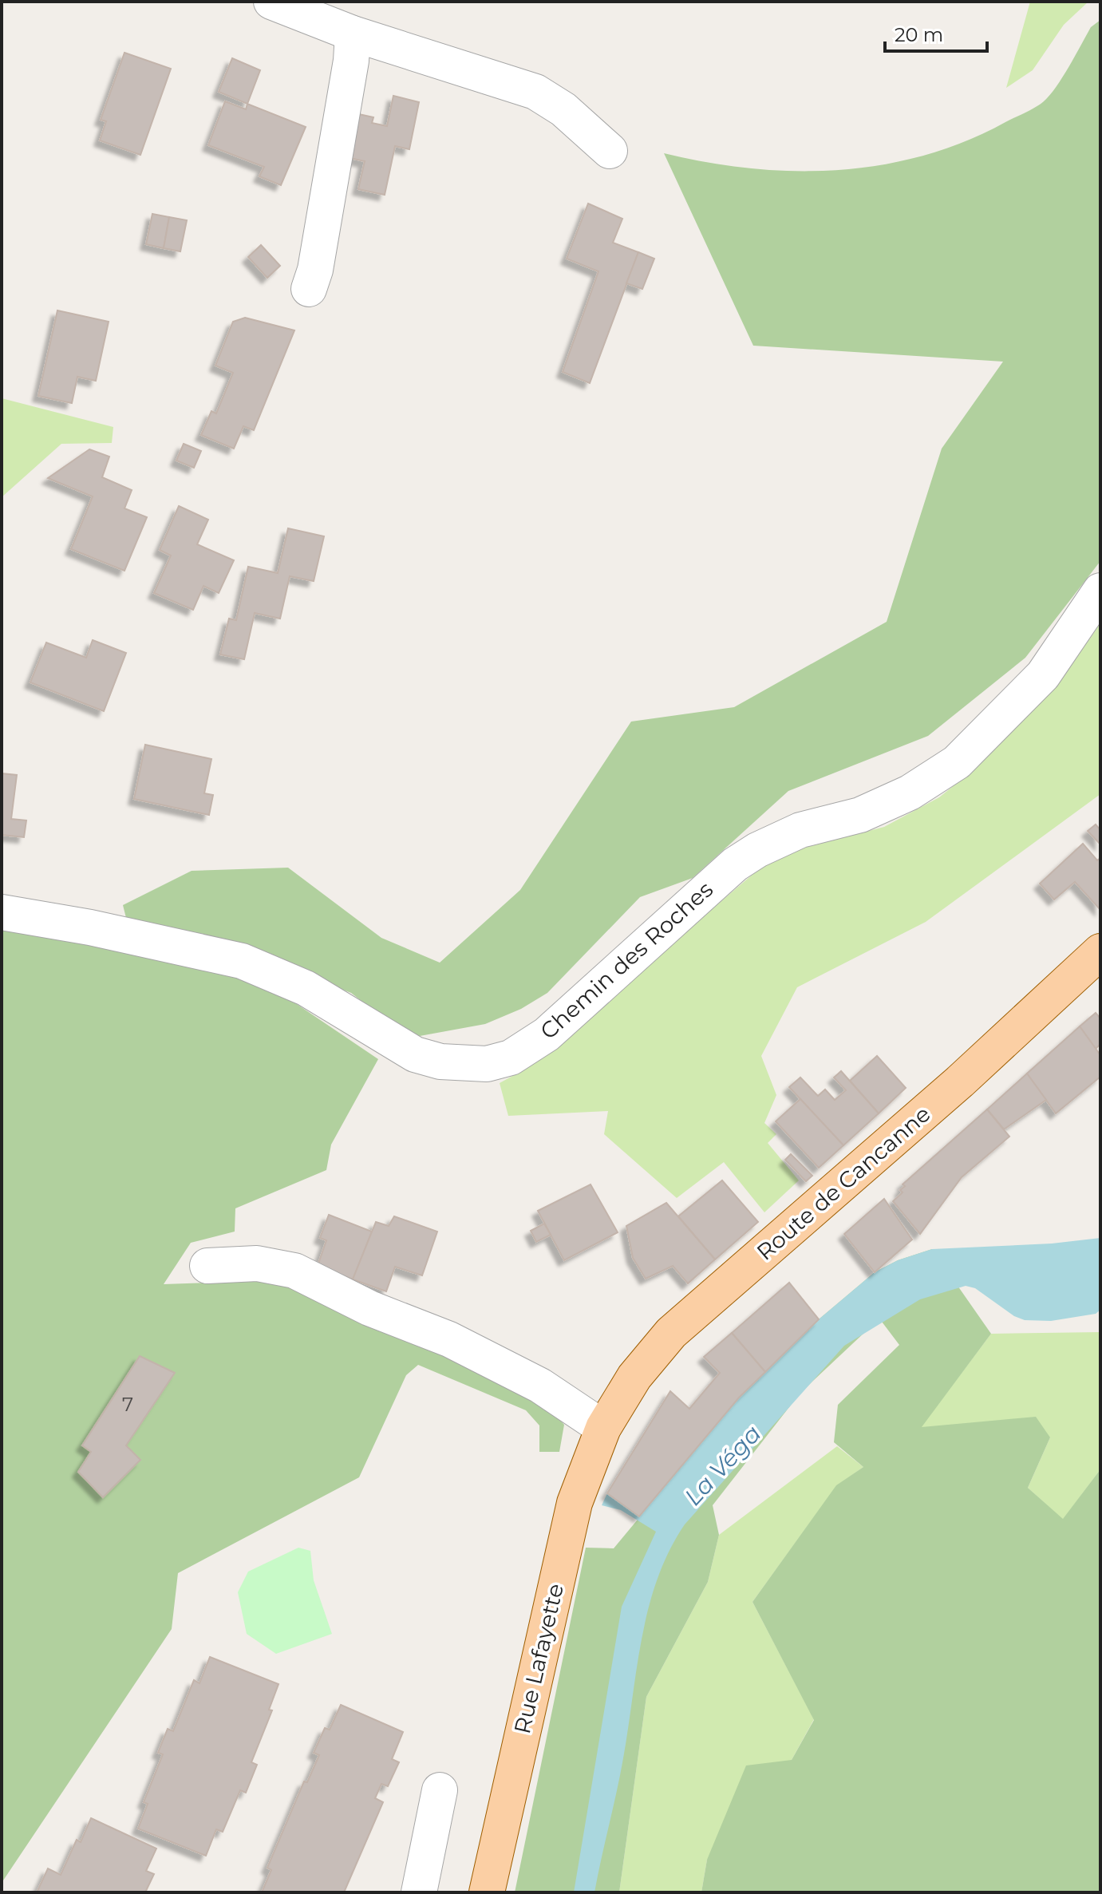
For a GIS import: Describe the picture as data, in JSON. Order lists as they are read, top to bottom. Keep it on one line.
{"streets":{"main road":["Route de Cancanne","Rue Lafayette"],"street":["Chemin des Roches"]},"crossings":[["Route de Cancanne","Rue Lafayette"]],"water":["La Véga"],"house_numbers":["7"],"scale_bar":"20 m"}
